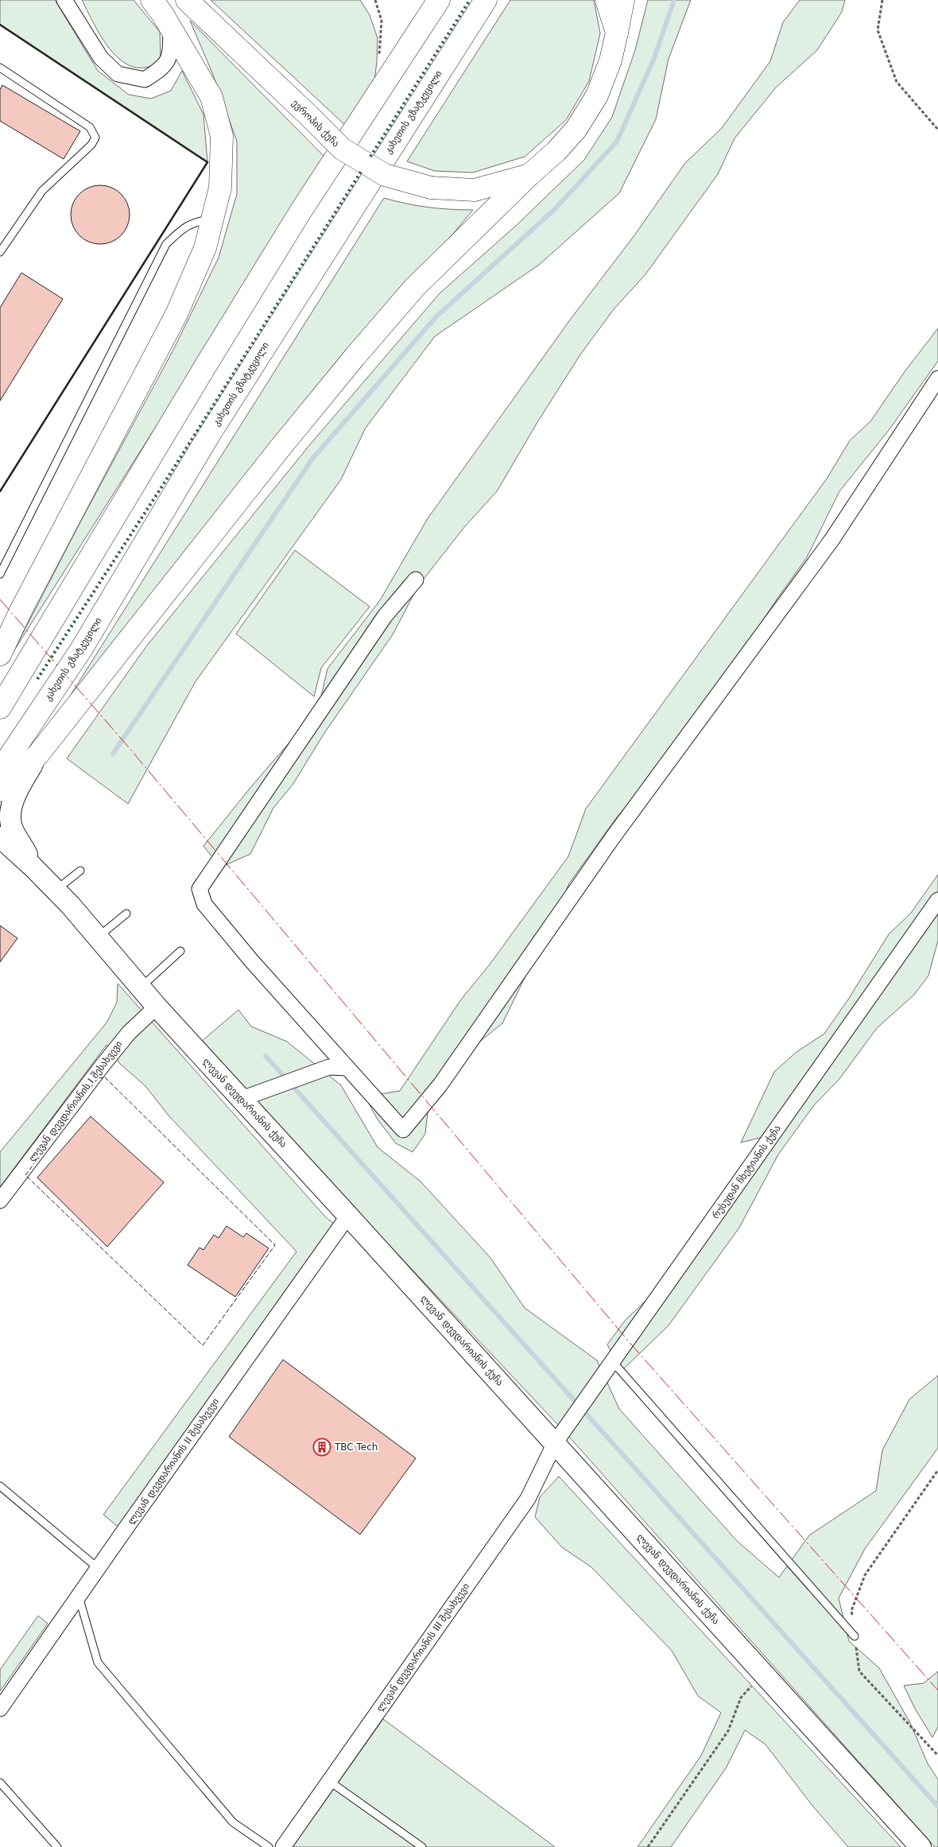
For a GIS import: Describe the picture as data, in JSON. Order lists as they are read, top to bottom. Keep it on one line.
{"streets":{"main road":["კახეთის გზატკეცილი","ევროპის ქუჩა","ლევან დევდარიანის ქუჩა"],"street":["ლევან დევდარიანის I შესახვევი","რუსუდან ჩხეტიანის ქუჩა","ლევან დევდარიანის II შესახვევი","ლევან დევდარიანის III შესახვევი"]},"crossings":[["ლევან დევდარიანის I შესახვევი","ლევან დევდარიანის ქუჩა"],["ლევან დევდარიანის ქუჩა","რუსუდან ჩხეტიანის ქუჩა"],["ლევან დევდარიანის ქუჩა","ლევან დევდარიანის II შესახვევი"],["ლევან დევდარიანის ქუჩა","ლევან დევდარიანის III შესახვევი"],["რუსუდან ჩხეტიანის ქუჩა","ლევან დევდარიანის III შესახვევი"]],"places":{"building":["TBC Tech"]}}
